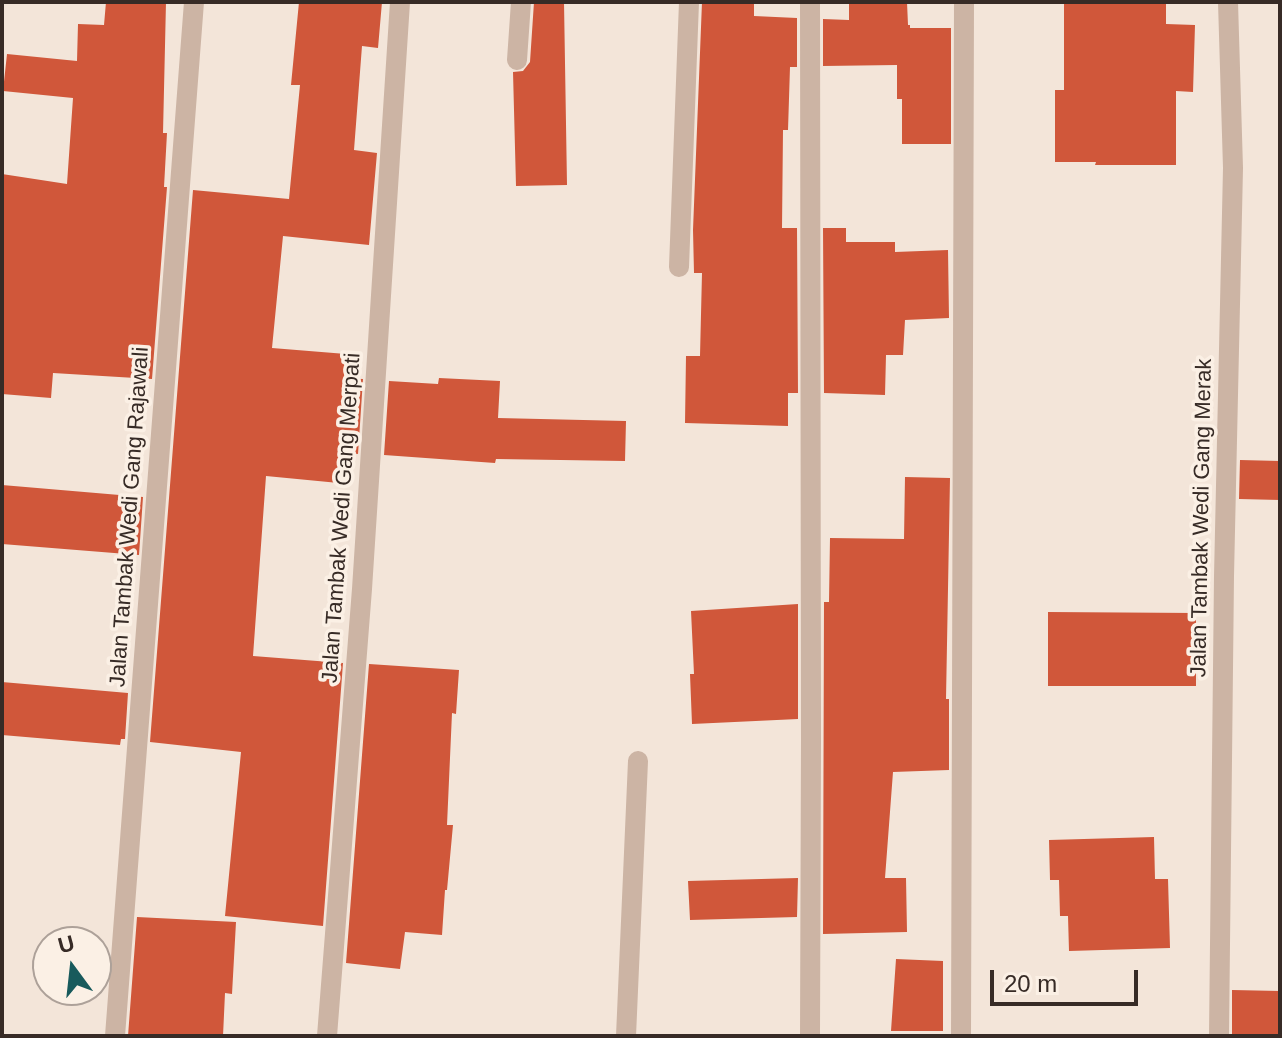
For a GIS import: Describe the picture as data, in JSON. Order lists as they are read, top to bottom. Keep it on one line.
{"streets":{"street":["Jalan Tambak Wedi Gang Rajawali","Jalan Tambak Wedi Gang Merpati","Jalan Tambak Wedi Gang Merak"]},"scale_bar":"20 m","north":"top"}
